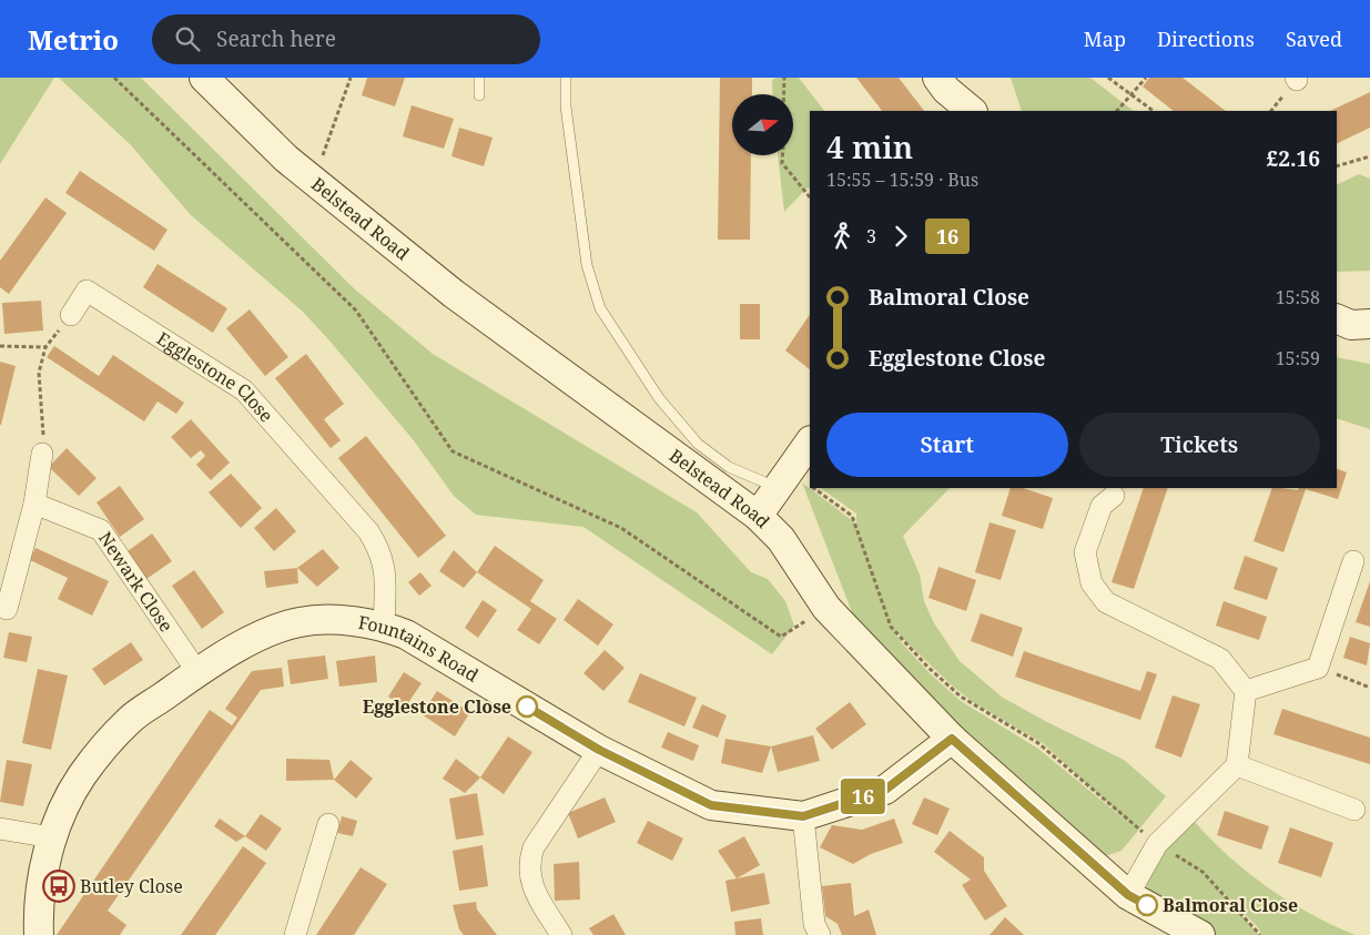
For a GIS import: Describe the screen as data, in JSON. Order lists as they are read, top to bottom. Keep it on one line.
{"streets":{"street":["Belstead Road","Egglestone Close","Newark Close","Fountains Road"]},"crossings":[["Belstead Road","Fountains Road"],["Egglestone Close","Fountains Road"],["Newark Close","Fountains Road"]],"places":{"other":["Egglestone Close","Balmoral Close"],"bus stop":["Butley Close"]},"lines":["bus line 16"],"north":"right","page":{"header":"Metrio","search":"Search here","nav":["Map","Directions","Saved"],"on_map":"16","heading":["4 min","15:55 – 15:59 · Bus","£2.16"],"legs":["3","16"],"list":[{"name":"Balmoral Close","value":"15:58"},{"name":"Egglestone Close","value":"15:59"}],"buttons":["Start","Tickets"]}}
